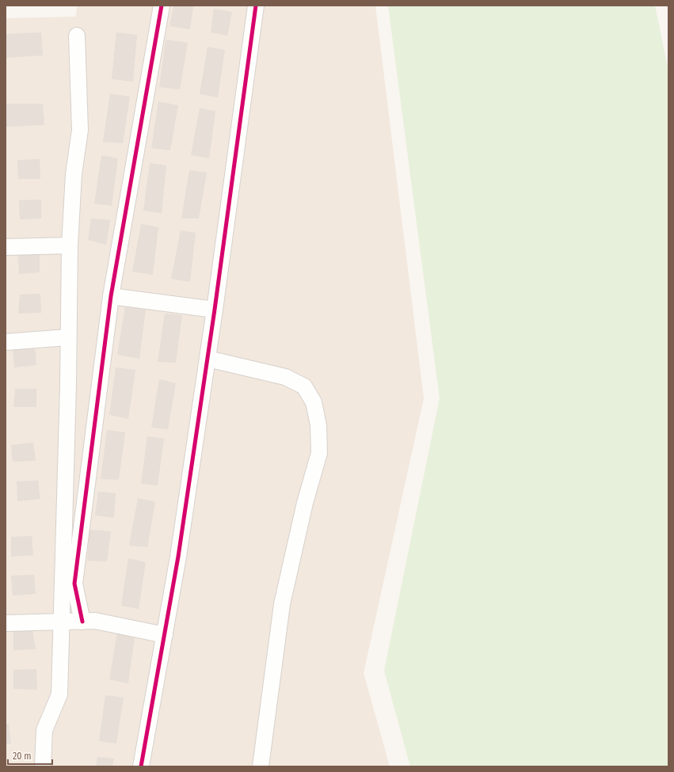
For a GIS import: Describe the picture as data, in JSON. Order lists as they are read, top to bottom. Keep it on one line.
{"scale_bar":"20 m"}
